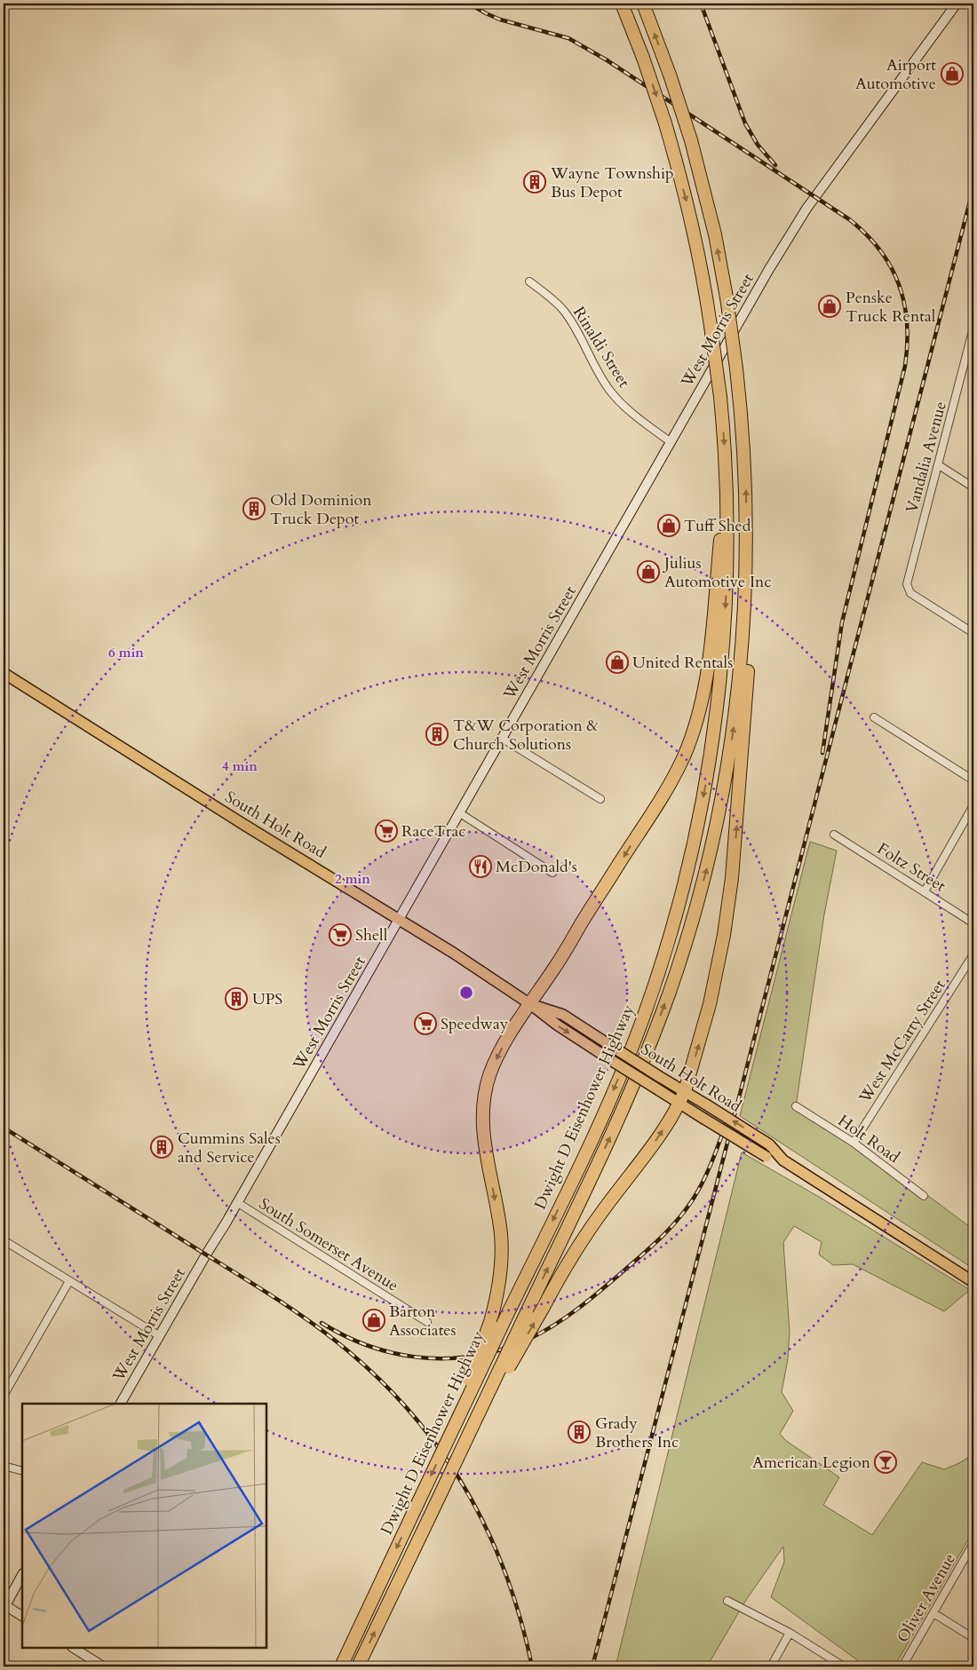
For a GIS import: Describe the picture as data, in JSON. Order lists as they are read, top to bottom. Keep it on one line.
{"streets":{"highway":["Dwight D Eisenhower Highway"],"main road":["West Morris Street","South Holt Road"],"street":["Rinaldi Street","Vandalia Avenue","Foltz Street","West McCarty Street","Holt Road","South Somerset Avenue","Oliver Avenue"]},"crossings":[["West Morris Street","Rinaldi Street"],["West Morris Street","South Holt Road"],["West Morris Street","South Somerset Avenue"],["West McCarty Street","Holt Road"]],"places":{"shop":["Airport Automotive","Penske Truck Rental","Tuff Shed","Julius Automotive Inc","United Rentals","Barton Associates"],"building":["Wayne Township Bus Depot","Old Dominion Truck Depot","T&W Corporation & Church Solutions","UPS","Cummins Sales and Service","Grady Brothers Inc"],"supermarket":["RaceTrac","Shell","Speedway"],"restaurant":["McDonald's"],"bar":["American Legion"]},"rings":["6 min","4 min","2 min"]}
